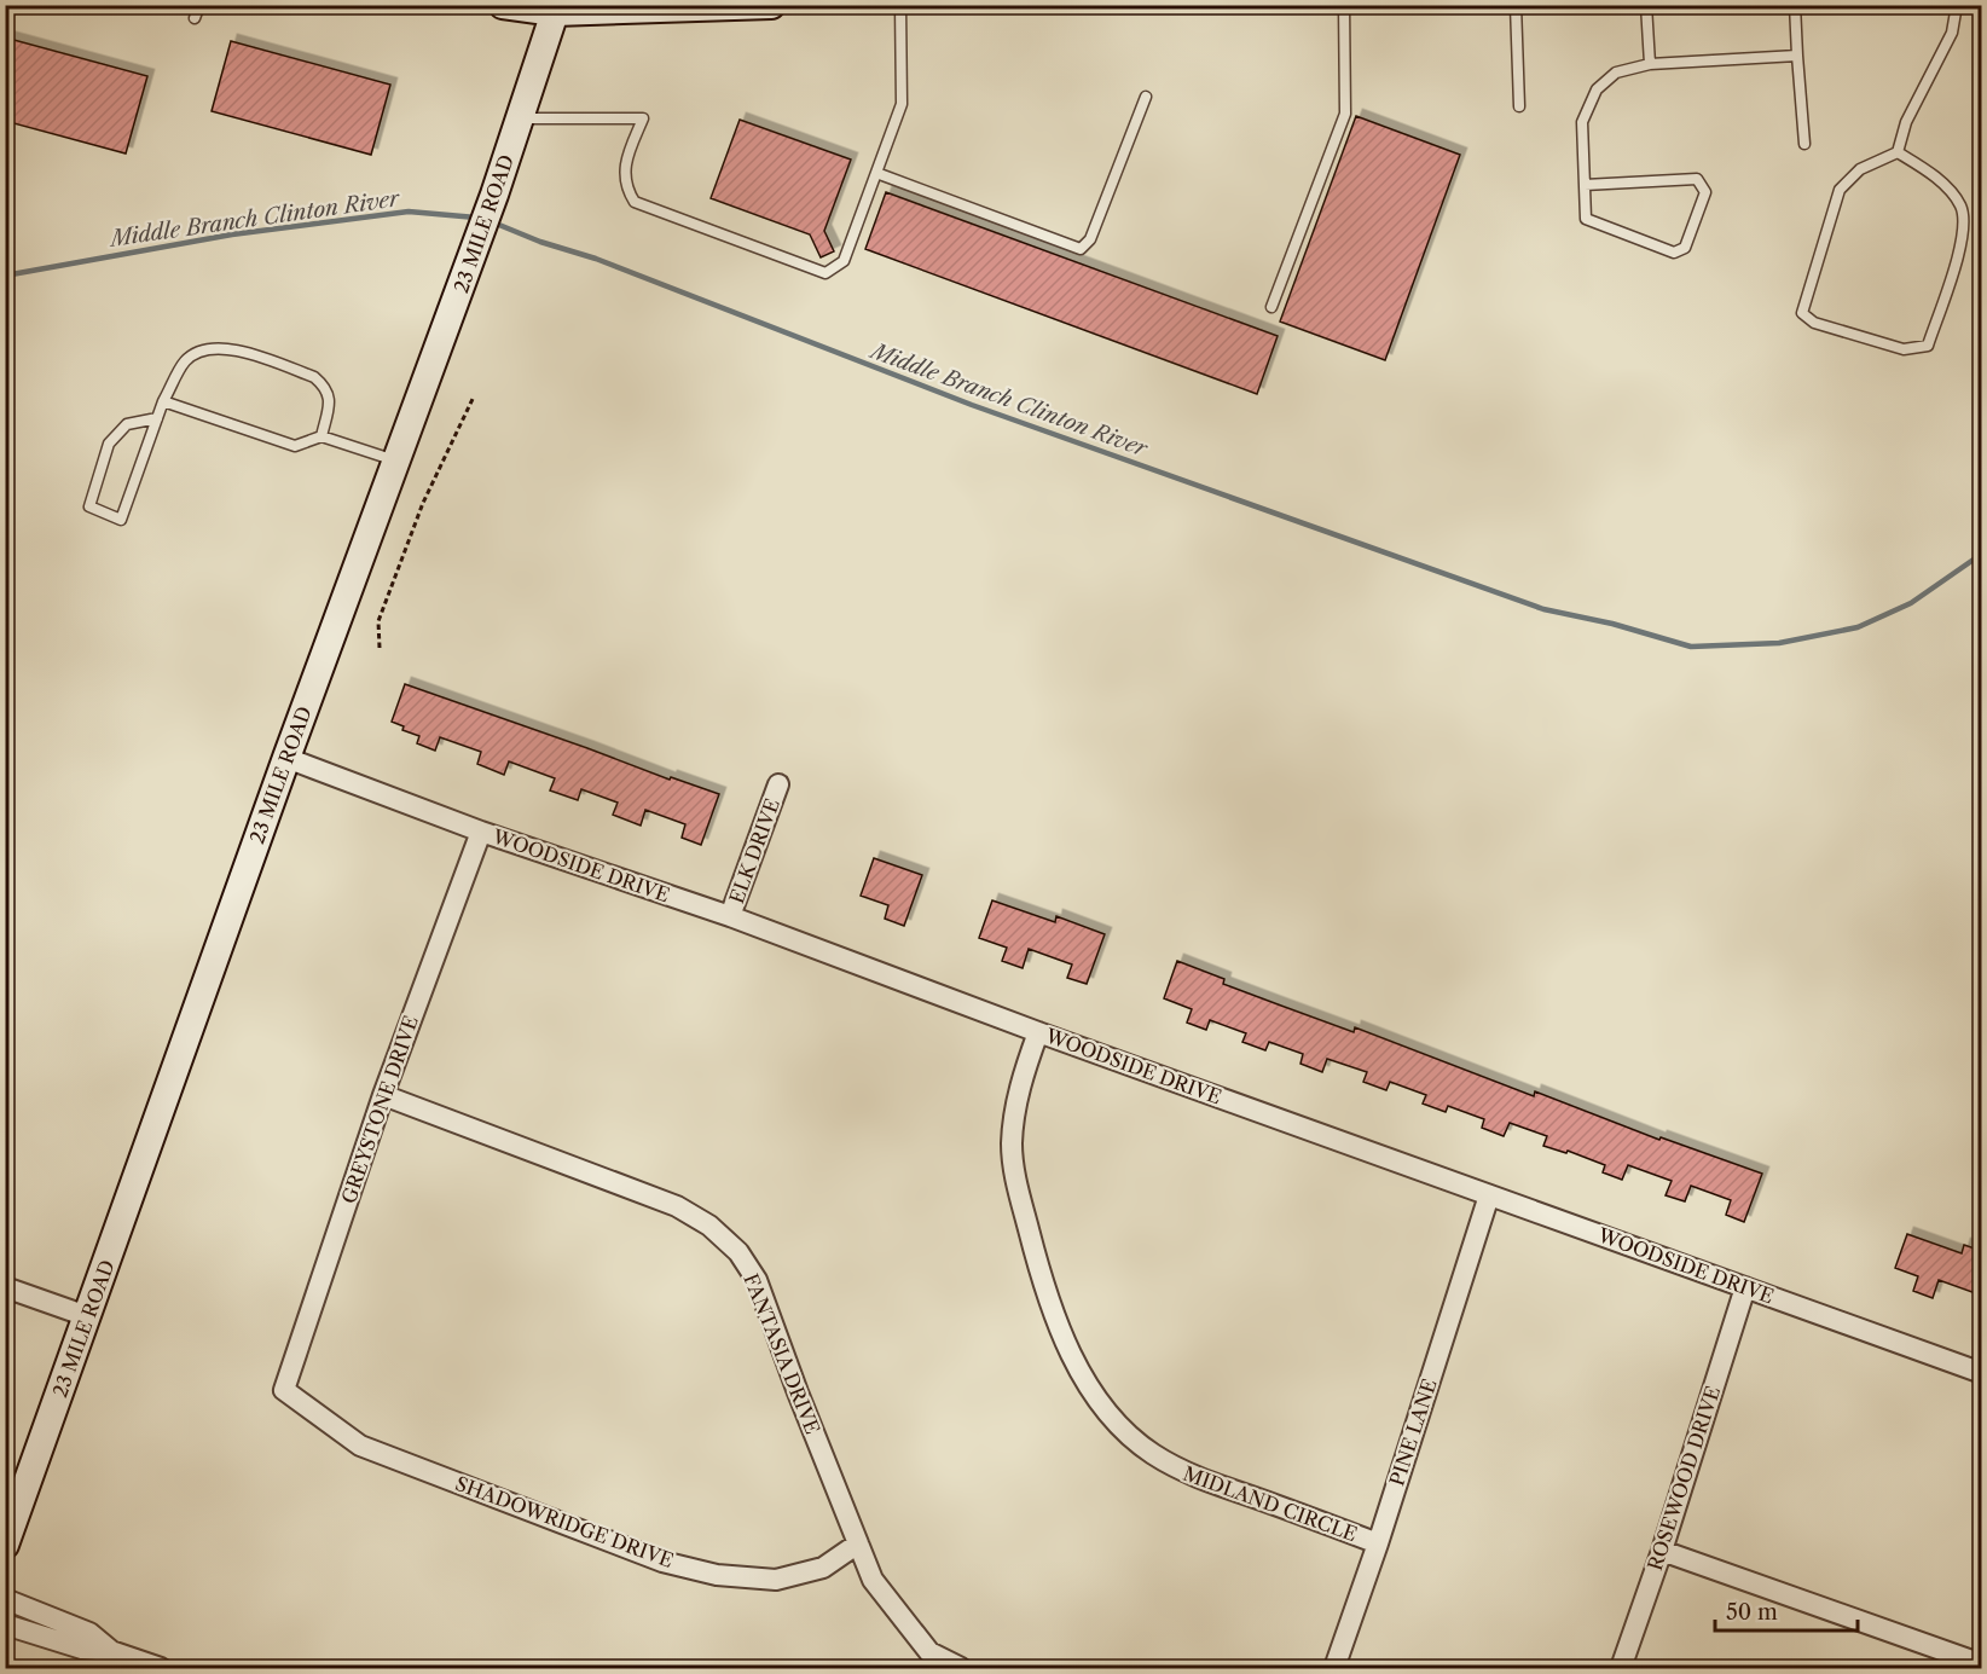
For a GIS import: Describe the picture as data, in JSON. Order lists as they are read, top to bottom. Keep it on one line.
{"streets":{"main road":["23 MILE ROAD"],"street":["ELK DRIVE","WOODSIDE DRIVE","GREYSTONE DRIVE","FANTASIA DRIVE","PINE LANE","ROSEWOOD DRIVE","MIDLAND CIRCLE","SHADOWRIDGE DRIVE"]},"crossings":[["23 MILE ROAD","WOODSIDE DRIVE"],["ELK DRIVE","WOODSIDE DRIVE"],["WOODSIDE DRIVE","GREYSTONE DRIVE"],["WOODSIDE DRIVE","PINE LANE"],["WOODSIDE DRIVE","ROSEWOOD DRIVE"],["WOODSIDE DRIVE","MIDLAND CIRCLE"],["GREYSTONE DRIVE","FANTASIA DRIVE"],["GREYSTONE DRIVE","SHADOWRIDGE DRIVE"],["FANTASIA DRIVE","SHADOWRIDGE DRIVE"],["PINE LANE","MIDLAND CIRCLE"]],"water":["Middle Branch Clinton River"],"scale_bar":"50 m"}
